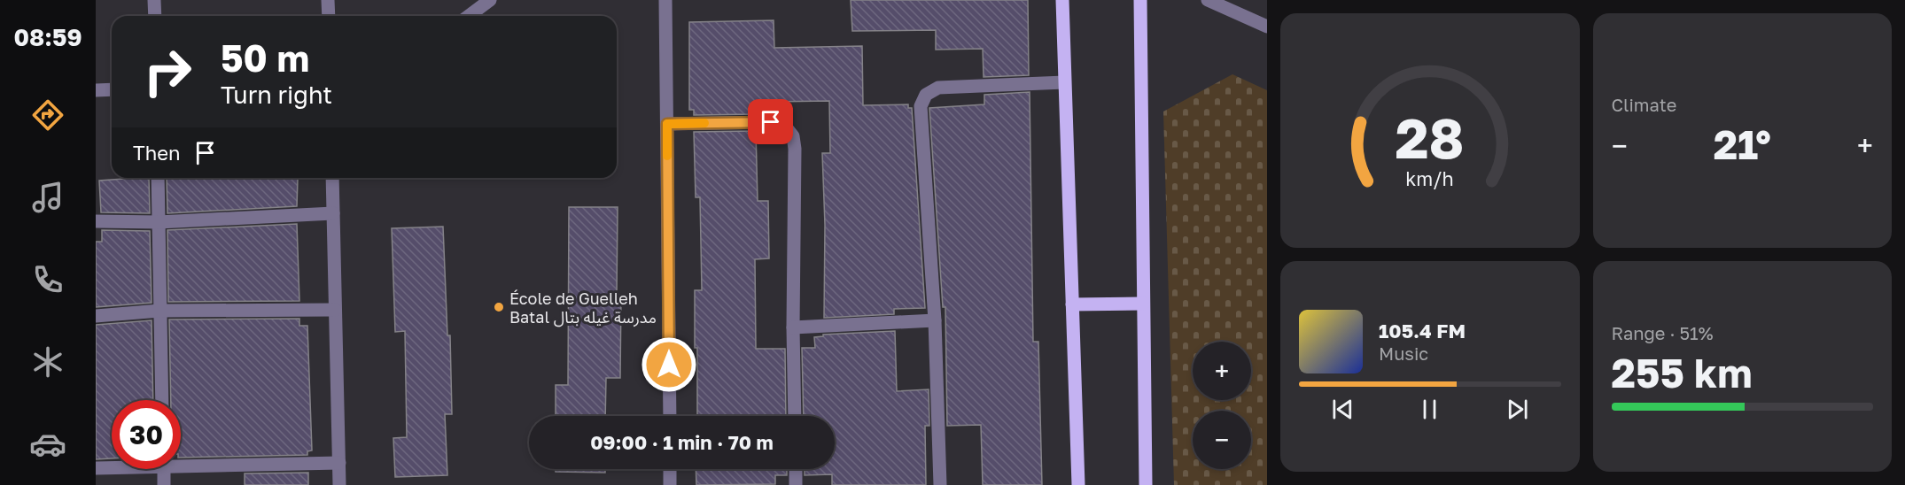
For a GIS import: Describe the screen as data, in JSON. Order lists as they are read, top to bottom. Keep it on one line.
{"places":["École de Guelleh Batal مدرسة غيله بتال"],"page":{"tabs":"08:59","tile":["Climate",["Range · 51%","255 km"]],"turn":["50 m","Turn right"],"heat":["−","21°","+"],"then":"Then","song":["105.4 FM","Music"],"map_buttons":["+","−"],"limit":"30","trip":"09:00 · 1 min · 70 m","gauge":["28","km/h"]}}
